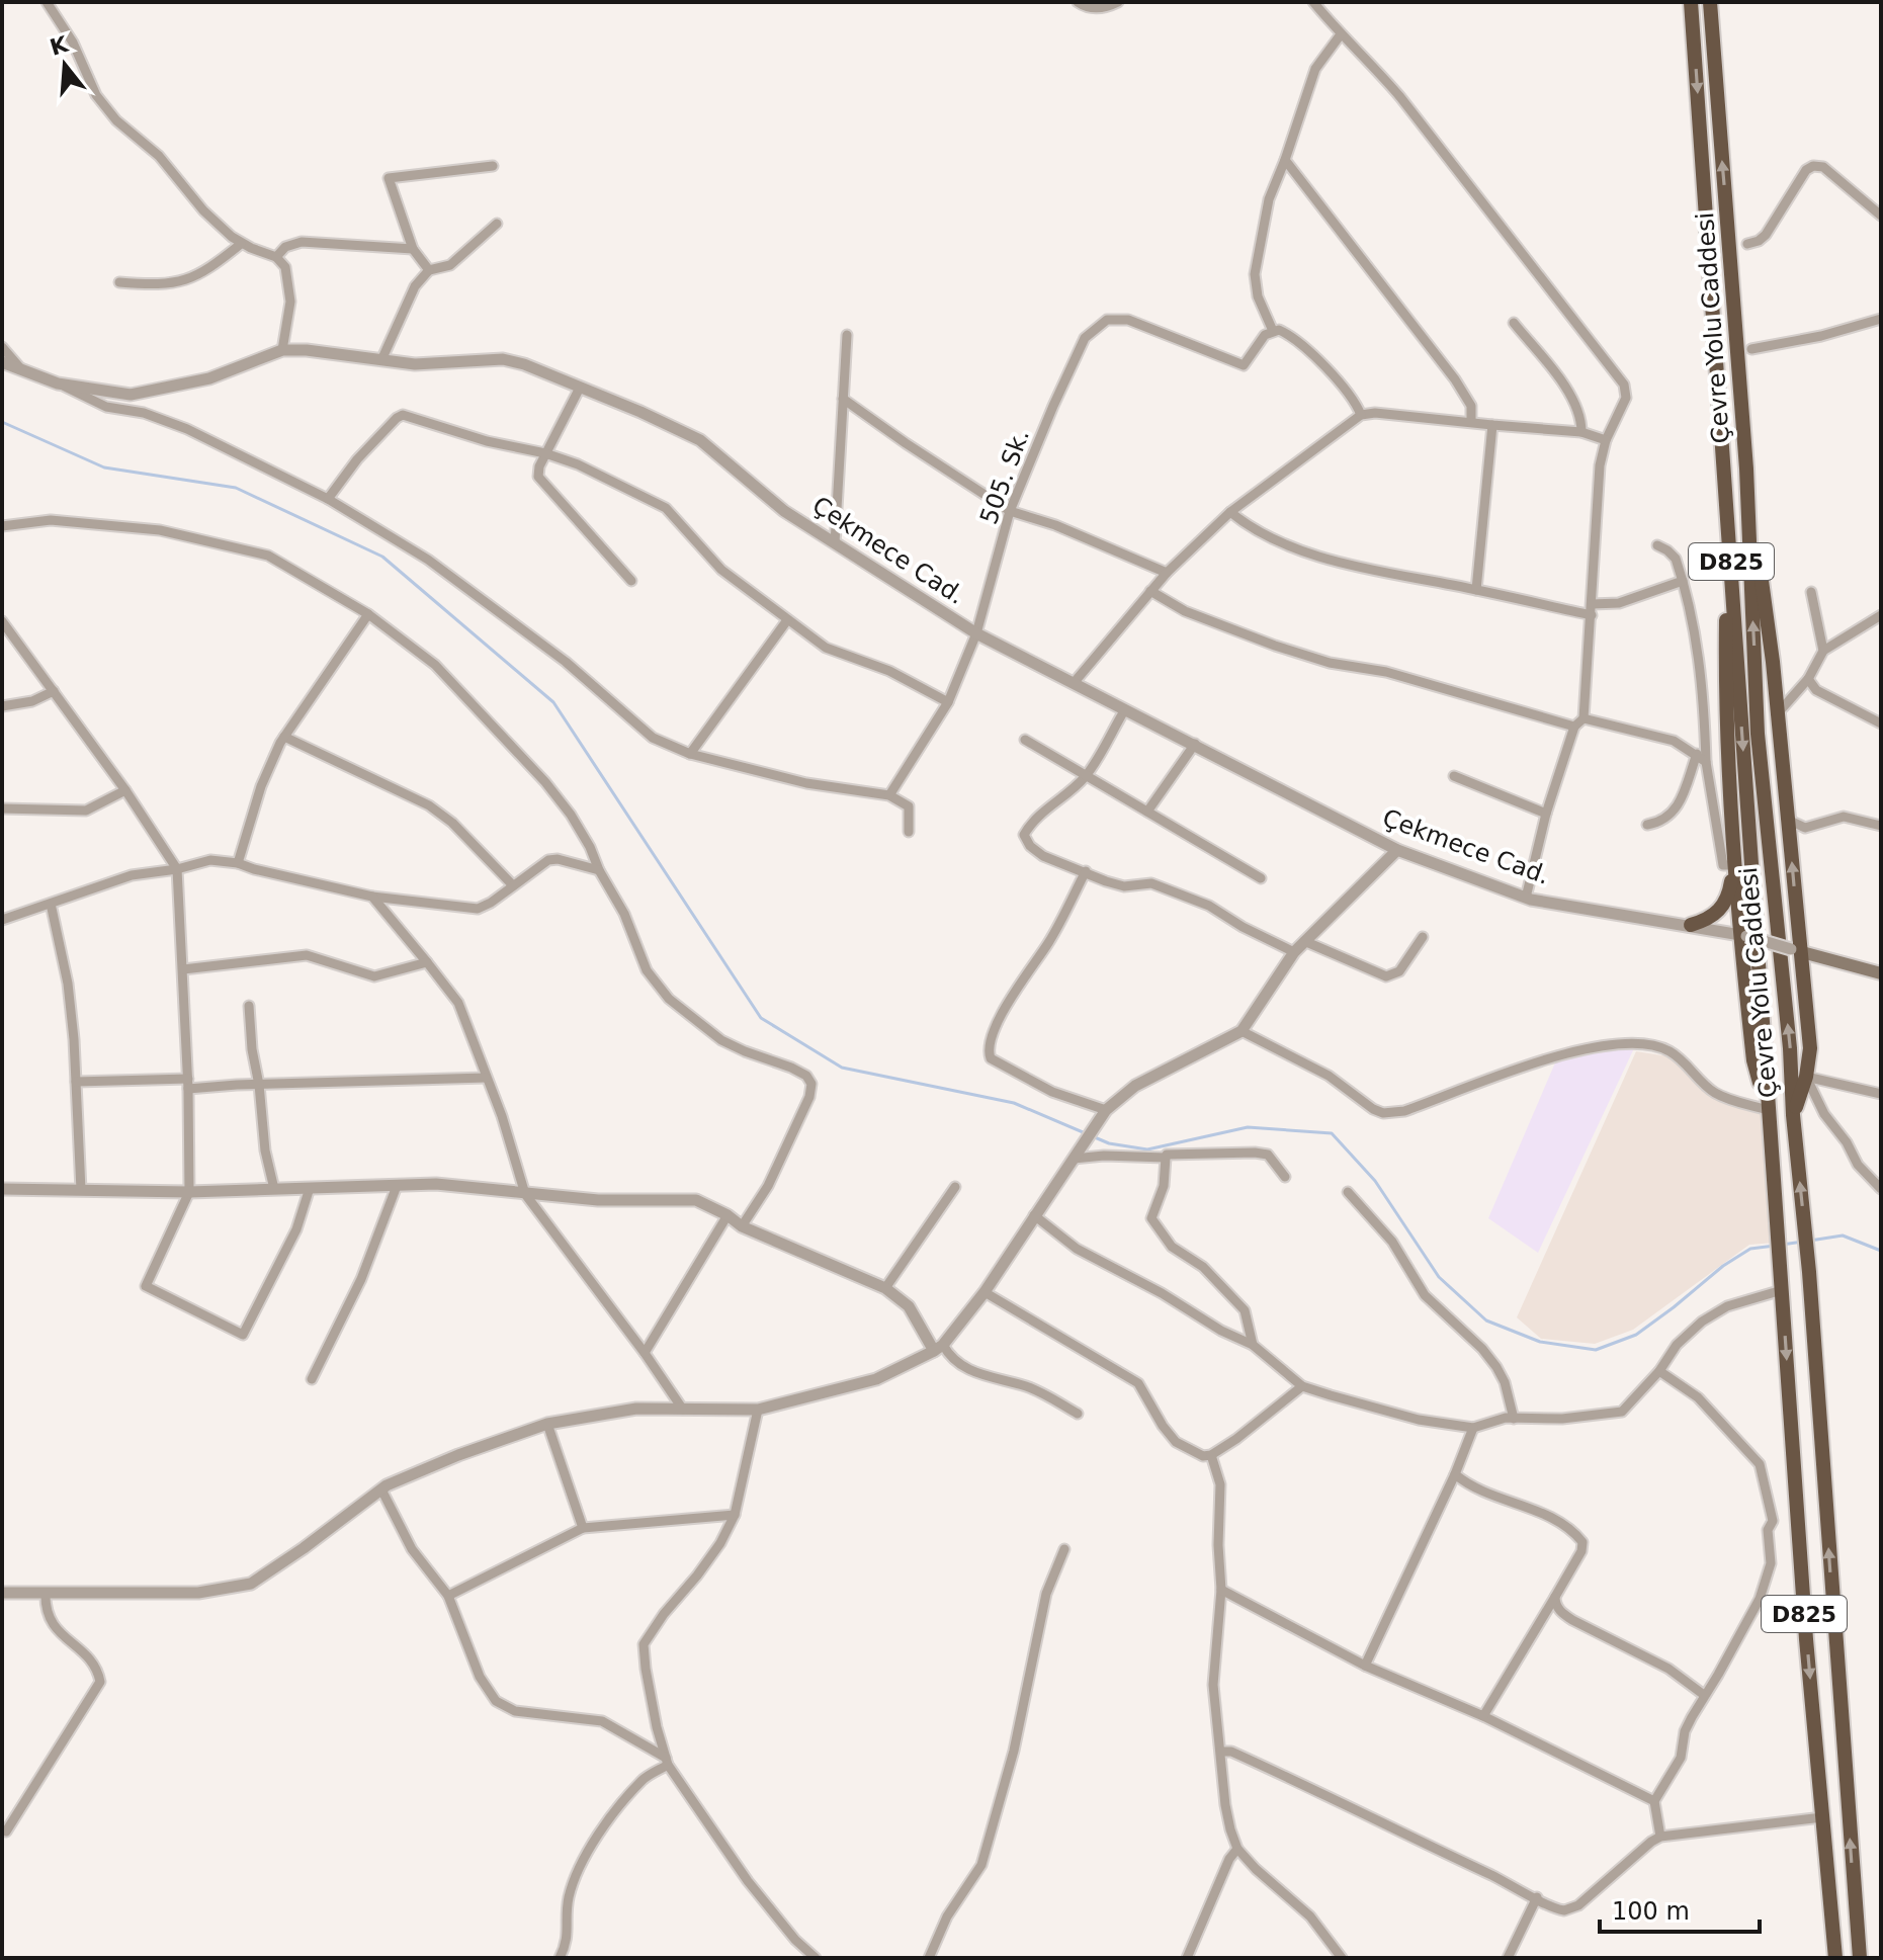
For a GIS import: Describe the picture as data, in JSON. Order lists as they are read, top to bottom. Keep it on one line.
{"streets":{"highway":["Çevre Yolu Caddesi","D825"],"street":["505. Sk.","Çekmece Cad."]},"crossings":[["505. Sk.","Çekmece Cad."]],"scale_bar":"100 m","north":"top"}
